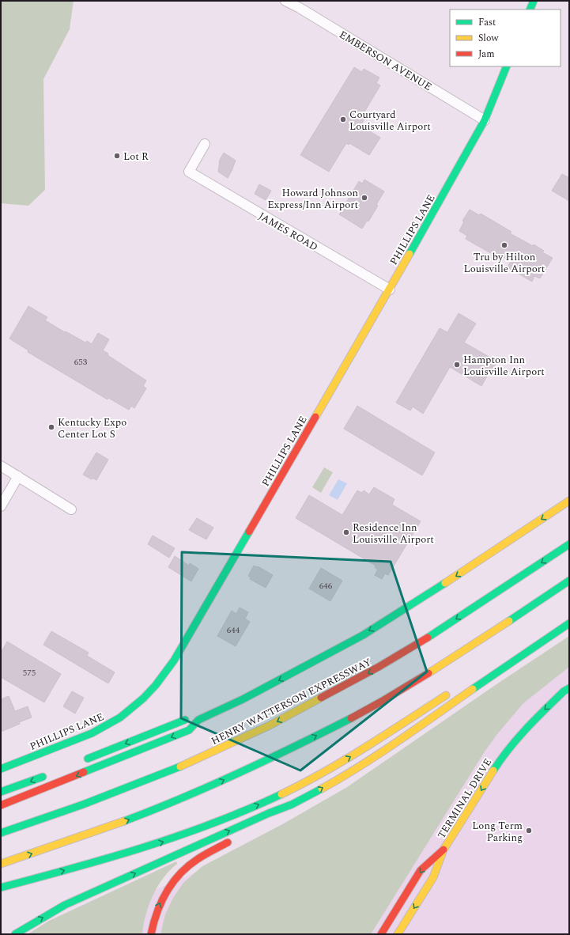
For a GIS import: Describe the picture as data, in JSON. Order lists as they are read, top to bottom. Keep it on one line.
{"streets":{"main road":["PHILLIPS LANE","HENRY WATTERSON EXPRESSWAY","TERMINAL DRIVE"],"street":["EMBERSON AVENUE","JAMES ROAD"]},"crossings":[["EMBERSON AVENUE","PHILLIPS LANE"],["PHILLIPS LANE","JAMES ROAD"]],"places":["Courtyard Louisville Airport","Lot R","Howard Johnson Express/Inn Airport","Tru by Hilton Louisville Airport","Hampton Inn Louisville Airport","Kentucky Expo Center Lot S","Residence Inn Louisville Airport","Long Term Parking"],"house_numbers":["653","646","644","575"],"legend":["Fast","Slow","Jam"]}
